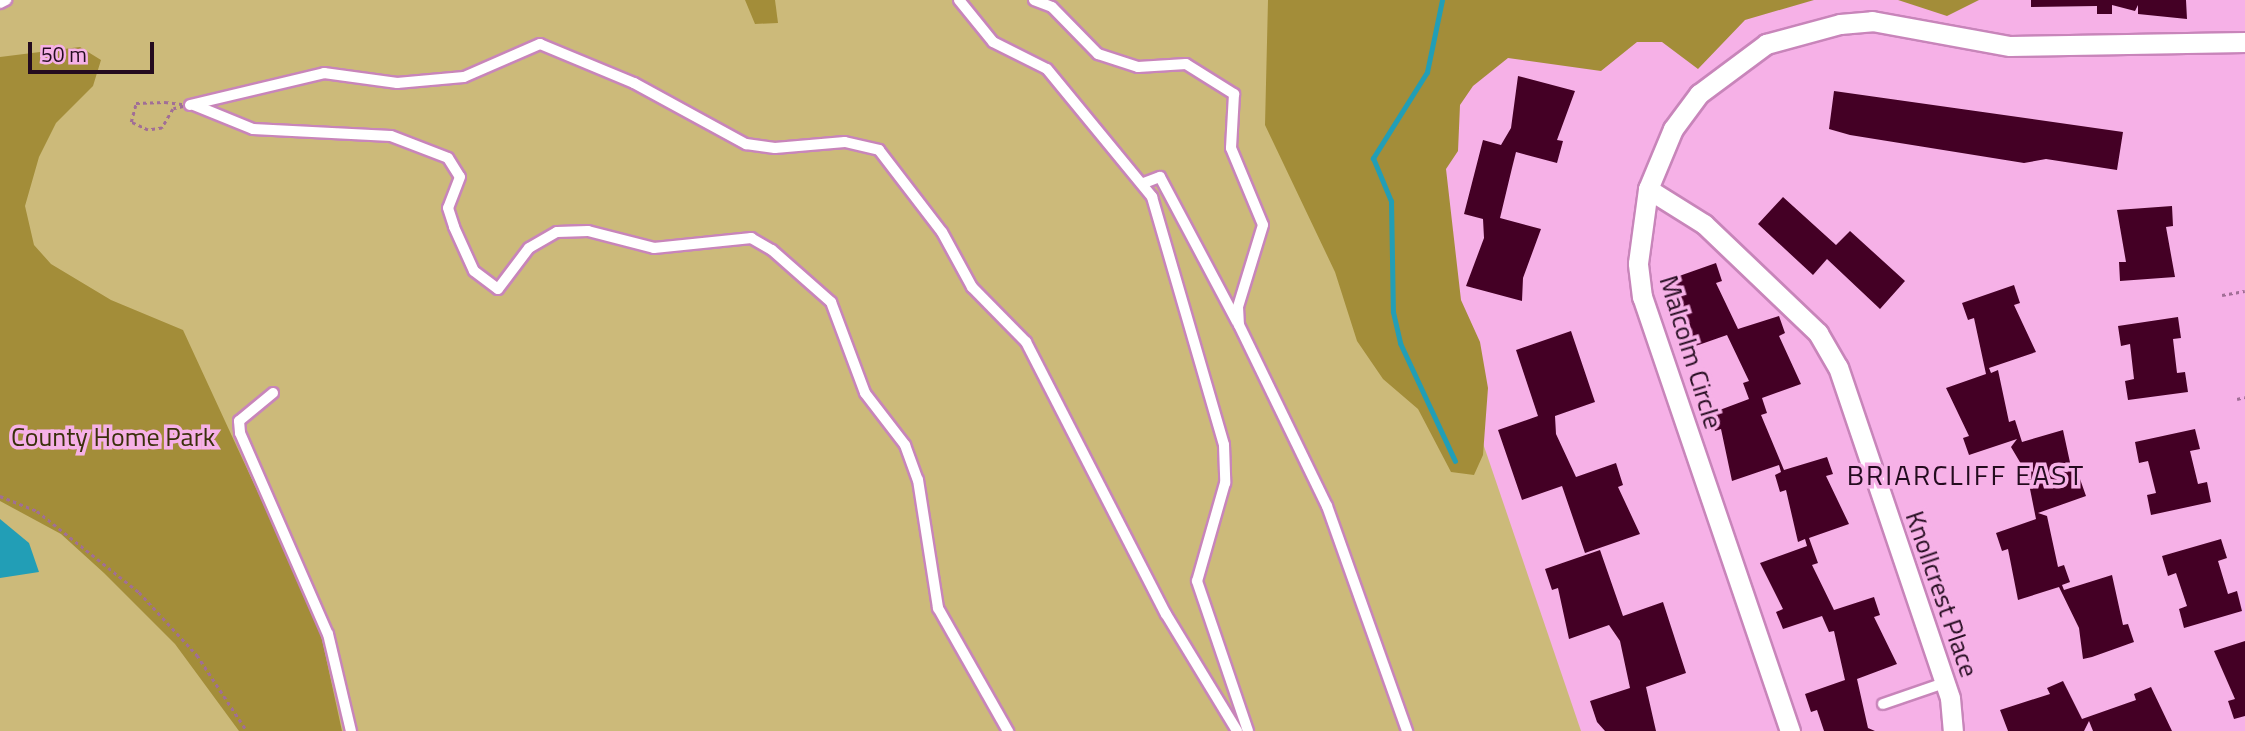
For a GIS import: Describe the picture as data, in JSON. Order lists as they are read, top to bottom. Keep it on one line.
{"streets":{"street":["Malcolm Circle","Knollcrest Place"]},"crossings":[["Malcolm Circle","Knollcrest Place"]],"districts":["BRIARCLIFF EAST"],"parks":["County Home Park"],"scale_bar":"50 m"}
